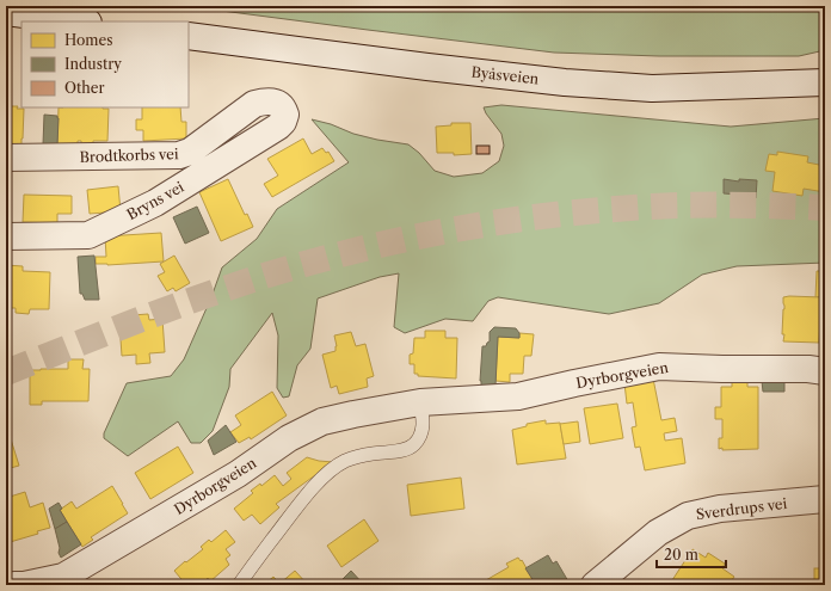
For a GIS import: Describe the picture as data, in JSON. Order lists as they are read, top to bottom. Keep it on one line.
{"streets":{"street":["Byåsveien","Brodtkorbs vei","Bryns vei","Dyrborgveien","Sverdrups vei"]},"crossings":[["Brodtkorbs vei","Bryns vei"]],"legend":["Homes","Industry","Other"],"scale_bar":"20 m"}
